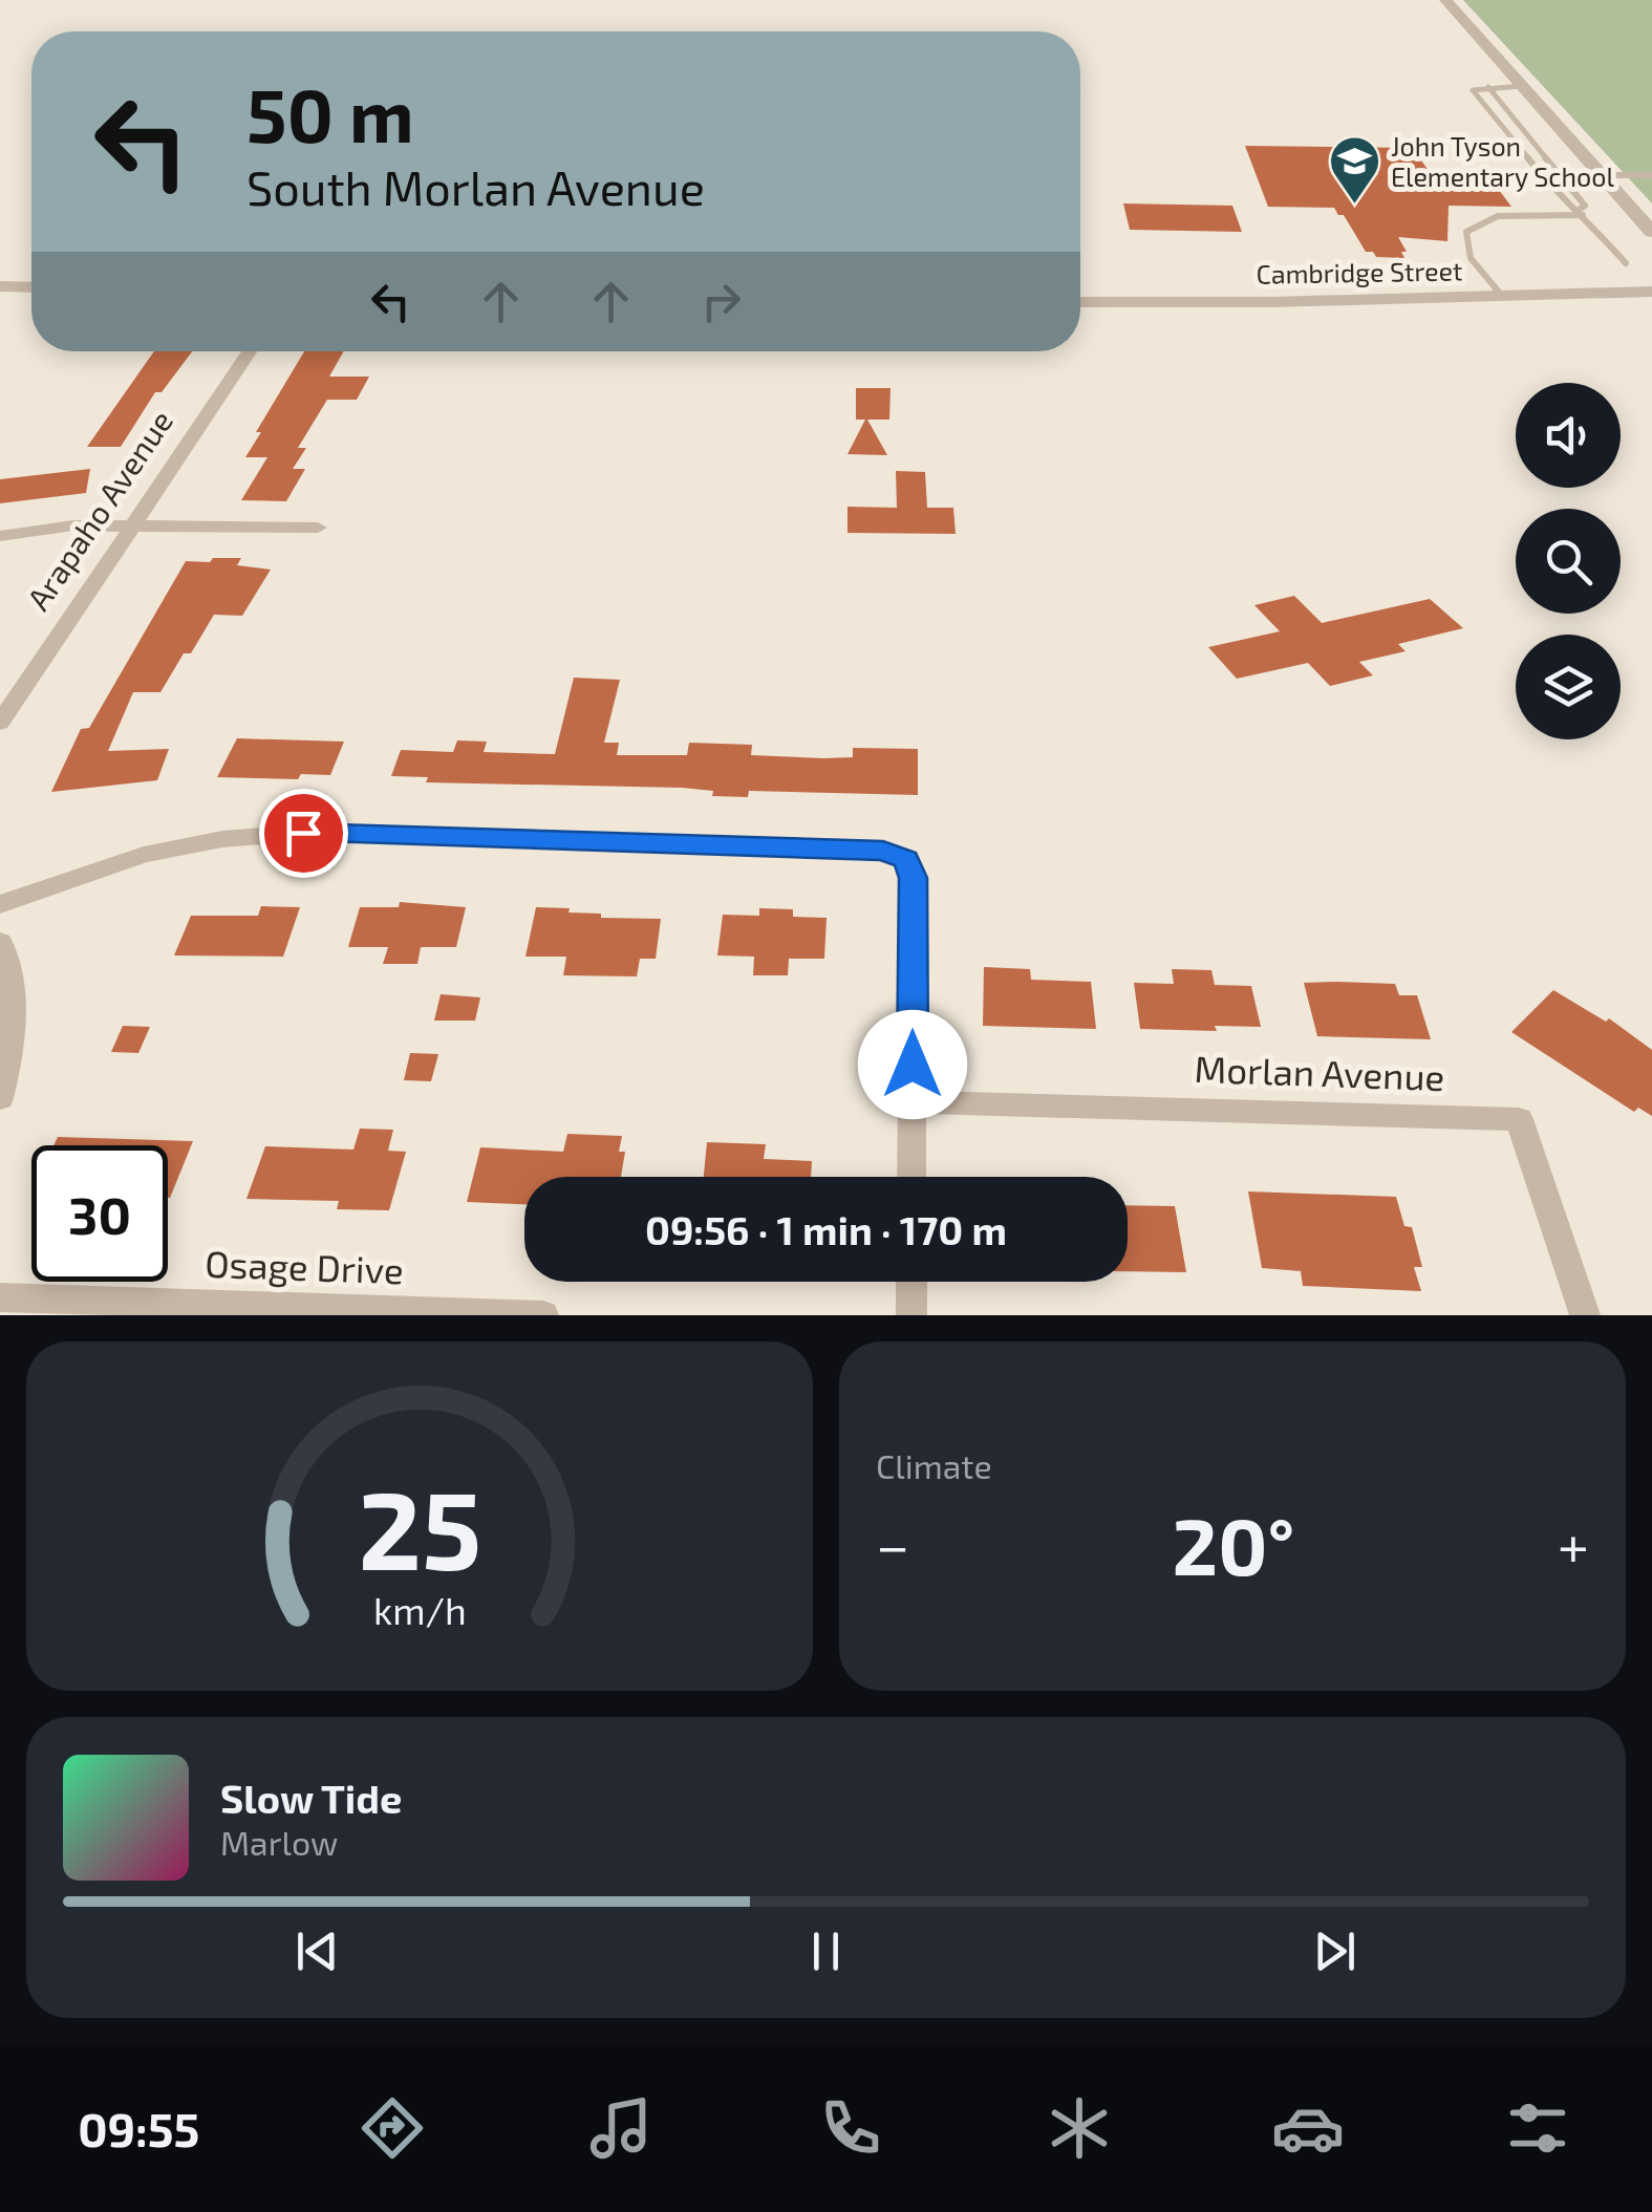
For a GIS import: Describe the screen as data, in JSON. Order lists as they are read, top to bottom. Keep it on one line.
{"streets":{"street":["Cambridge Street","Arapaho Avenue","Morlan Avenue","Osage Drive"]},"places":{"school or university":["John Tyson Elementary School"]},"page":{"turn":["50 m","South Morlan Avenue"],"limit":"30","trip":"09:56 · 1 min · 170 m","tile":"Climate","heat":["−","20°","+"],"song":["Slow Tide","Marlow"],"tabs":"09:55","gauge":["25","km/h"]}}
